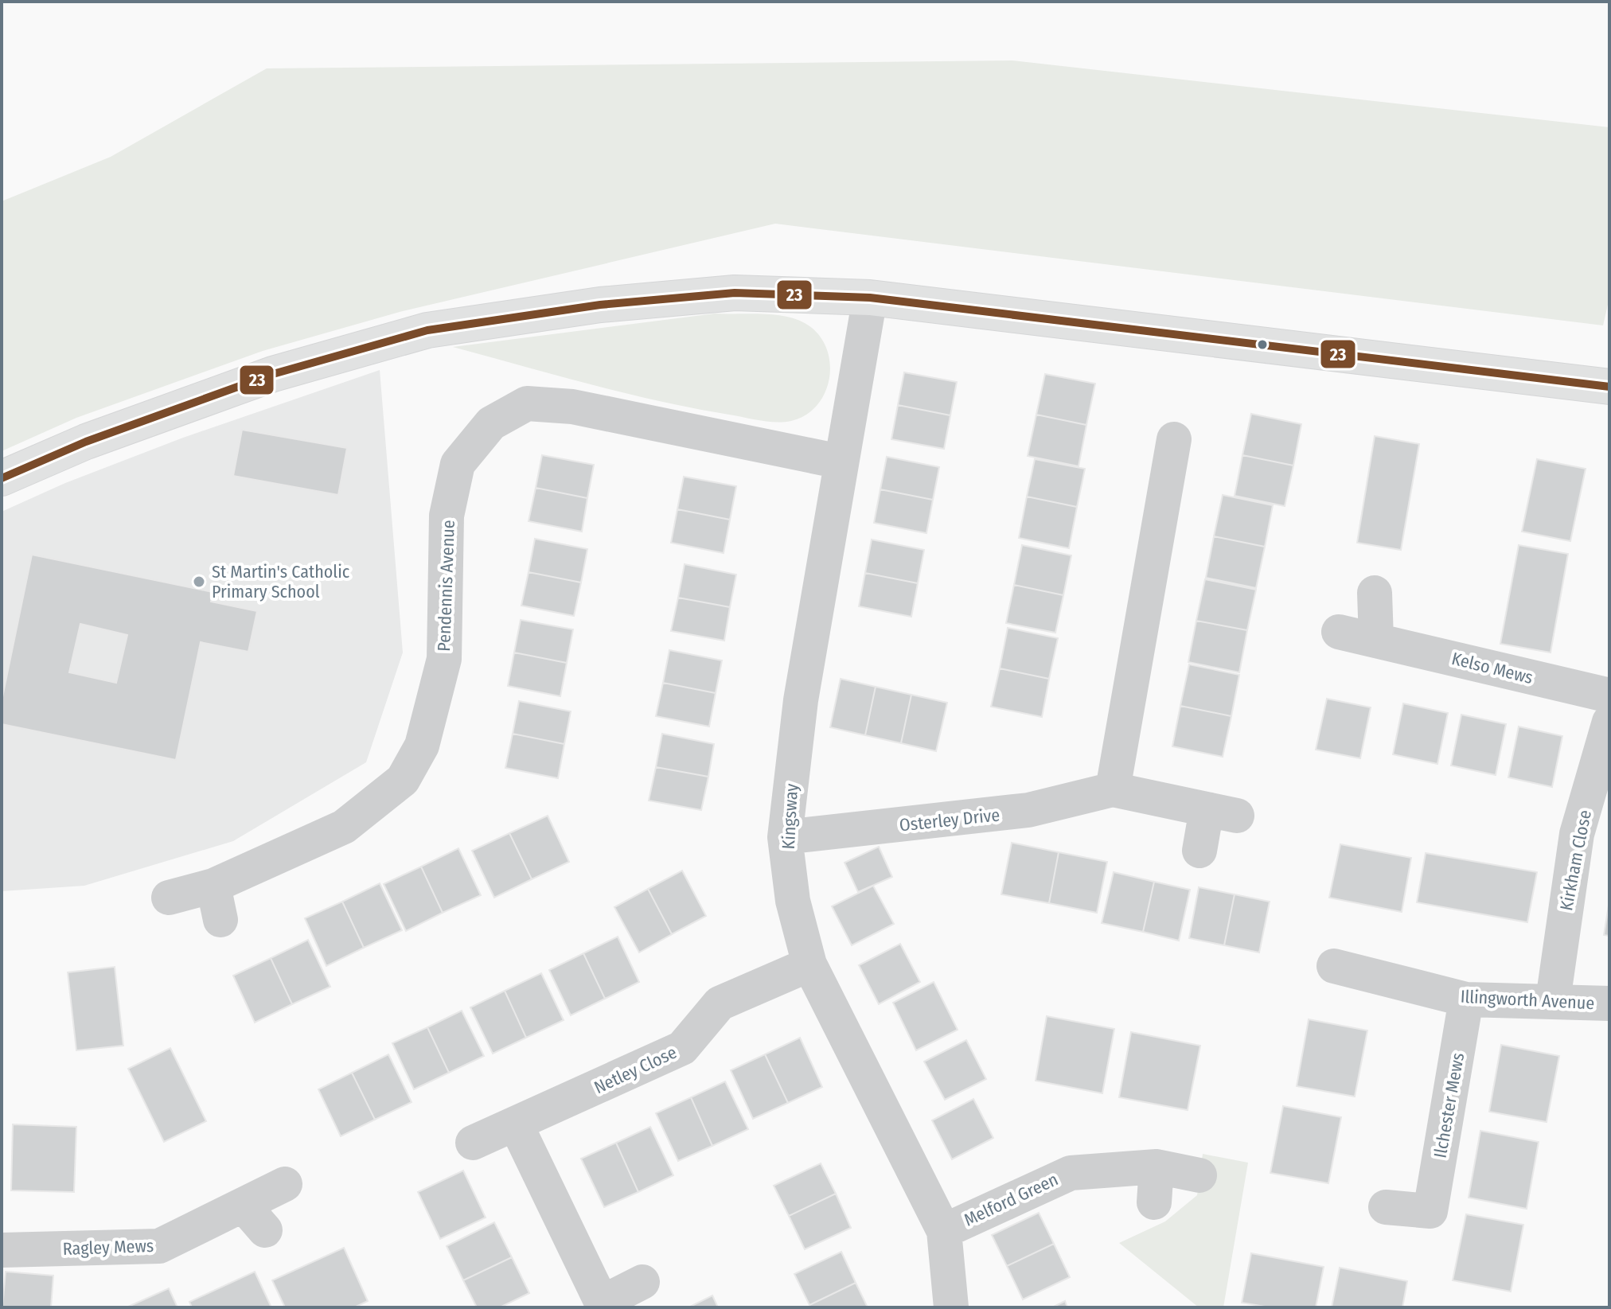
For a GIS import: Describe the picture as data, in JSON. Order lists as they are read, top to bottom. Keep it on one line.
{"streets":{"street":["Pendennis Avenue","Kelso Mews","Kingsway","Osterley Drive","Kirkham Close","Illingworth Avenue","Netley Close","Ilchester Mews","Melford Green","Ragley Mews"]},"crossings":[["Pendennis Avenue","Kingsway"],["Kingsway","Osterley Drive"],["Kingsway","Netley Close"],["Kingsway","Melford Green"],["Kirkham Close","Illingworth Avenue"],["Illingworth Avenue","Ilchester Mews"]],"places":["St Martin's Catholic Primary School"],"lines":["transit line 23"]}
